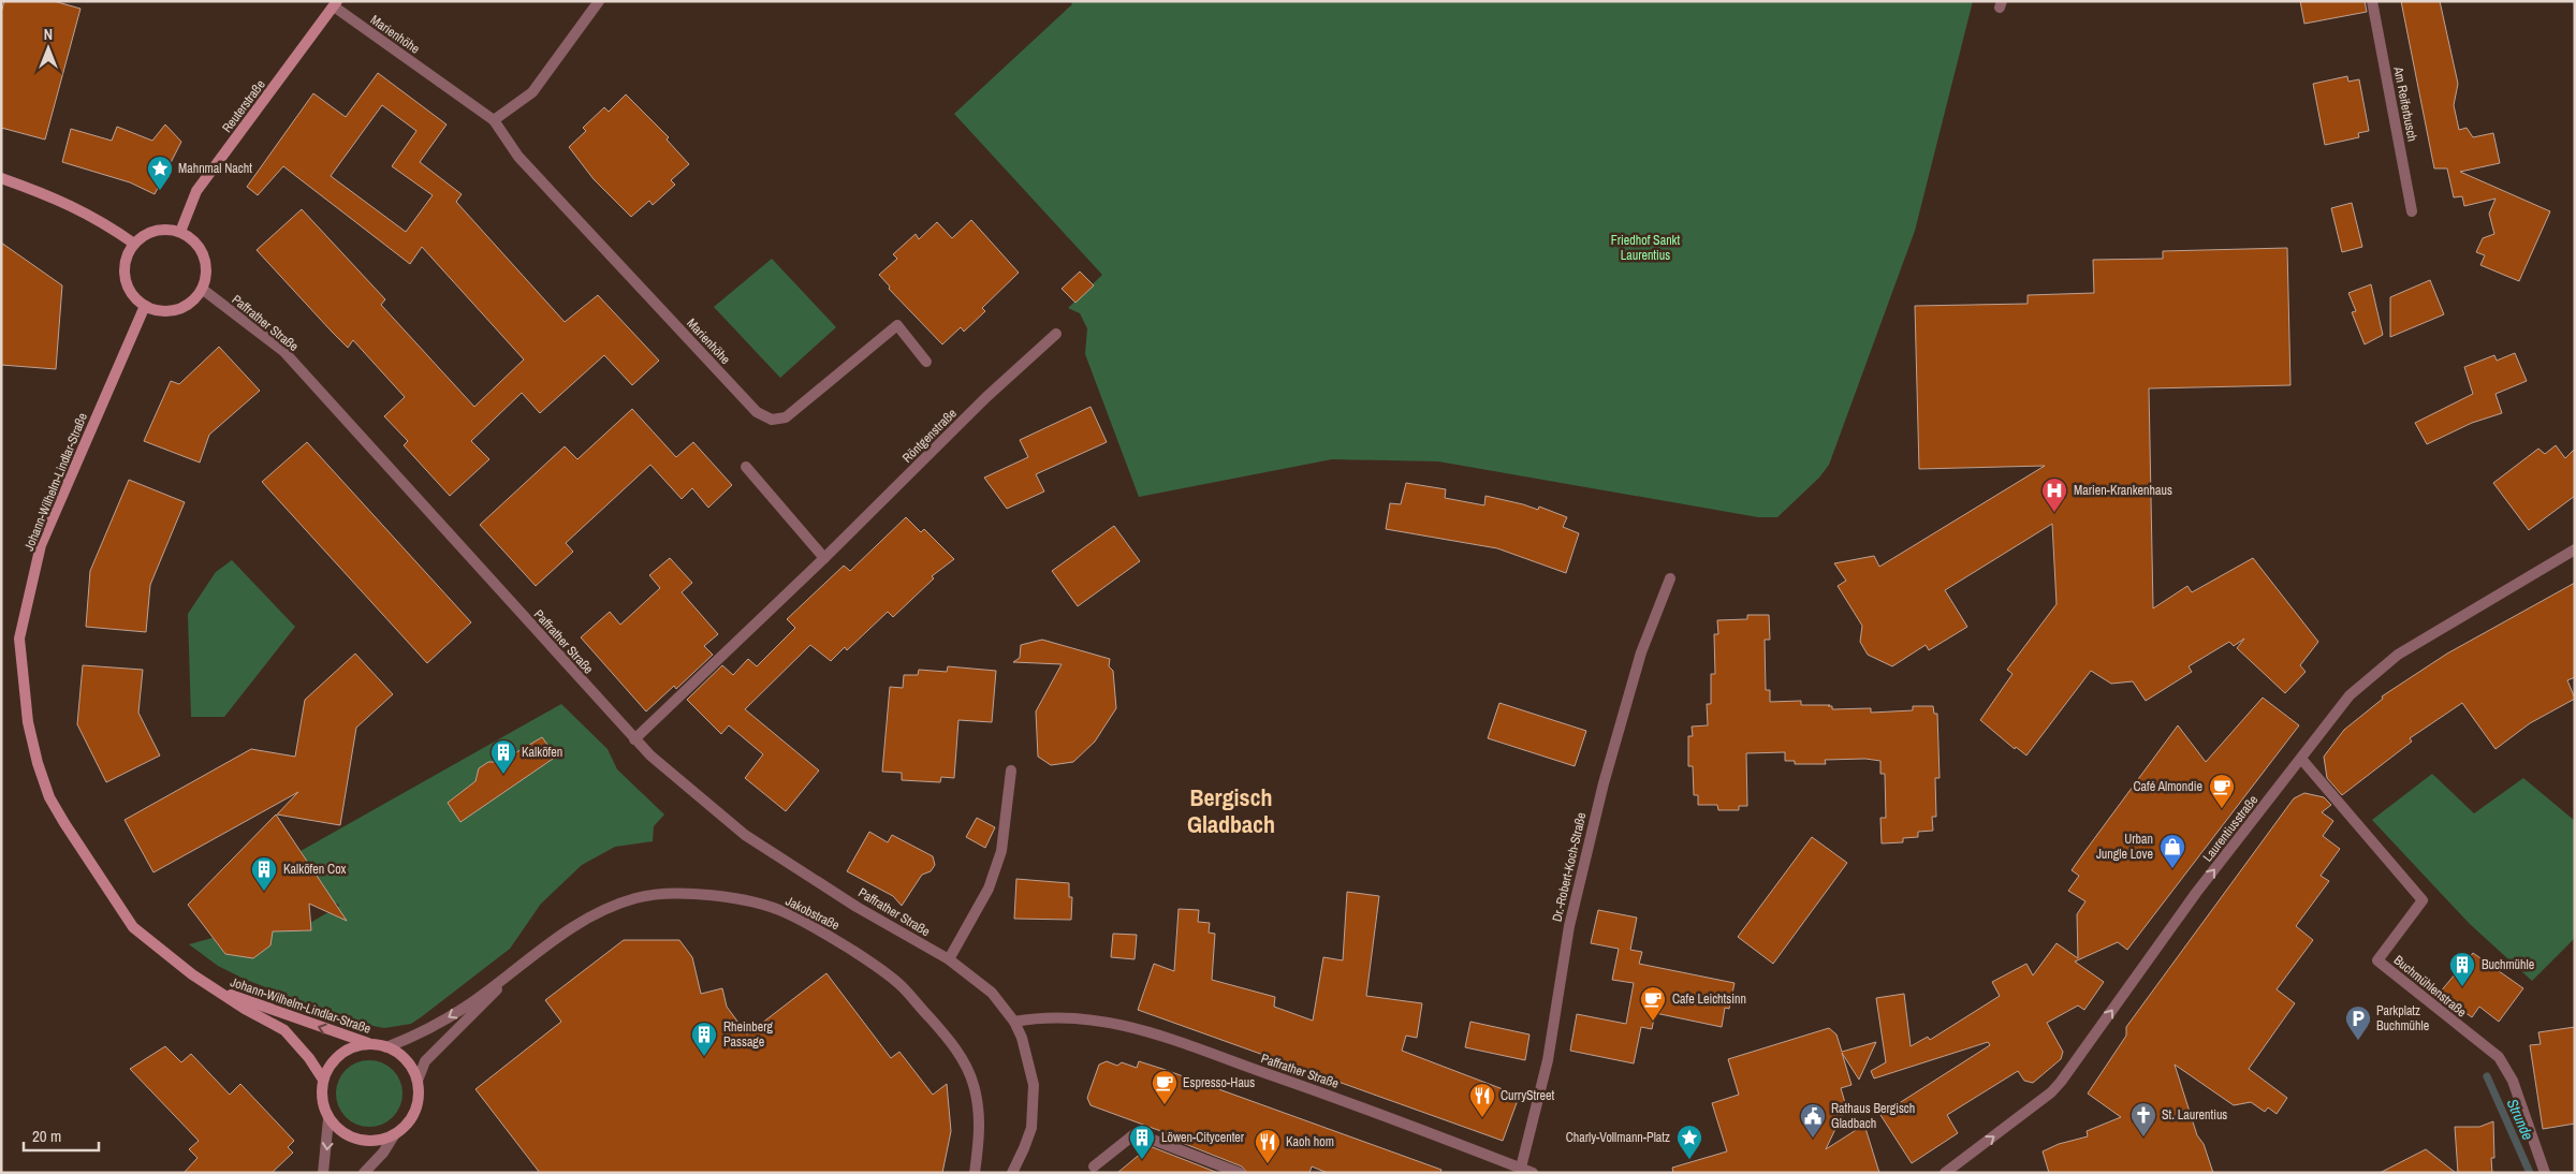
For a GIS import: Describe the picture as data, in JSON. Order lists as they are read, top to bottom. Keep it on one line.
{"streets":{"street":["Marienhöhe","Am Reiferbusch","Reuterstraße","Paffrather Straße","Röntgenstraße","Johann-Wilhelm-Lindlar-Straße","Laurentiusstraße","Dr.-Robert-Koch-Straße","Jakobstraße","Buchmühlenstraße"]},"crossings":[["Marienhöhe","Reuterstraße"],["Reuterstraße","Paffrather Straße"],["Reuterstraße","Johann-Wilhelm-Lindlar-Straße"],["Paffrather Straße","Röntgenstraße"],["Paffrather Straße","Johann-Wilhelm-Lindlar-Straße"],["Paffrather Straße","Dr.-Robert-Koch-Straße"],["Johann-Wilhelm-Lindlar-Straße","Jakobstraße"],["Laurentiusstraße","Buchmühlenstraße"]],"one_way":["Laurentiusstraße"],"districts":["Bergisch Gladbach"],"water":["Strunde"],"parks":["Friedhof Sankt Laurentius"],"places":{"place":["Mahnmal Nacht","Charly-Vollmann-Platz"],"hospital":["Marien-Krankenhaus"],"building":["Kalköfen","Kalköfen Cox","Buchmühle","Rheinberg Passage","Löwen-Citycenter"],"cafe":["Café Almondie","Cafe Leichtsinn","Espresso-Haus"],"shop":["Urban Jungle Love"],"parking":["Parkplatz Buchmühle"],"restaurant":["CurryStreet","Kaoh hom"],"church":["St. Laurentius"],"public building":["Rathaus Bergisch Gladbach"]},"scale_bar":"20 m","north":"top"}
